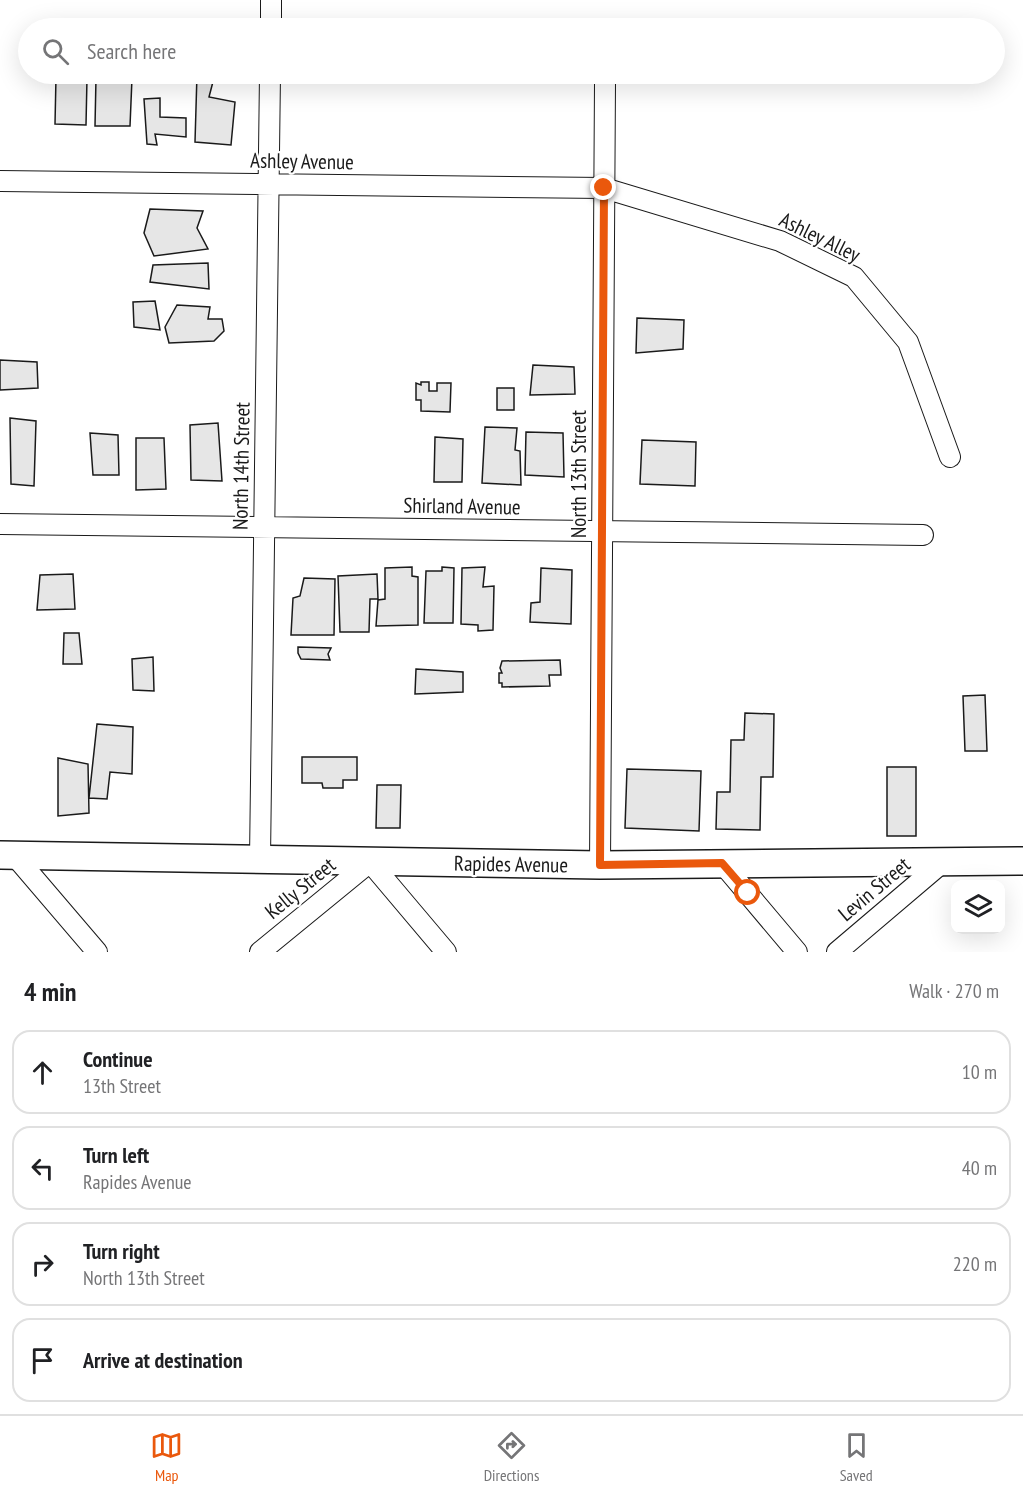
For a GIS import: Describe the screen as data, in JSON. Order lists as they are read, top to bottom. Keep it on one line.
{"streets":{"main road":["Rapides Avenue"],"street":["Ashley Avenue","Ashley Alley","North 14th Street","North 13th Street","Shirland Avenue","Kelly Street","Levin Street"]},"crossings":[["Ashley Avenue","Ashley Alley"],["Ashley Avenue","North 14th Street"],["Ashley Avenue","North 13th Street"],["Ashley Alley","North 13th Street"],["North 14th Street","Shirland Avenue"],["North 14th Street","Rapides Avenue"],["North 13th Street","Shirland Avenue"],["North 13th Street","Rapides Avenue"],["Rapides Avenue","Kelly Street"],["Rapides Avenue","Levin Street"]],"page":{"search":"Search here","heading":["4 min","Walk · 270 m"],"list":[["Continue","13th Street","10 m"],["Turn left","Rapides Avenue","40 m"],["Turn right","North 13th Street","220 m"],"Arrive at destination"],"nav":["Map","Directions","Saved"]}}
